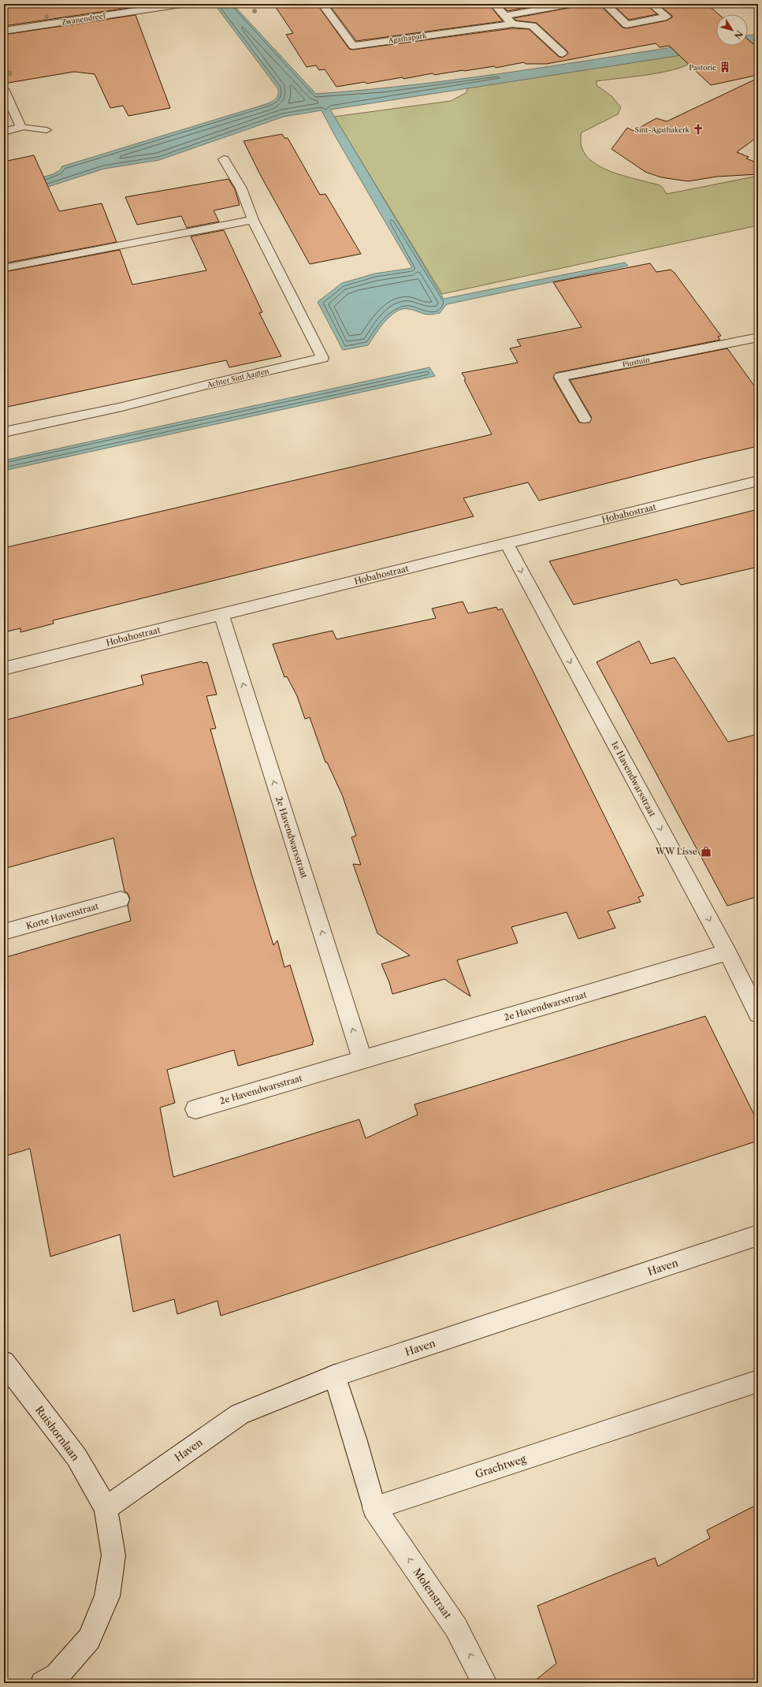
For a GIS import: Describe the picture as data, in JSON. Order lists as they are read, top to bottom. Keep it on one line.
{"streets":{"street":["Zwanendreef","Agathapark","Piustuin","Achter Sint Aagten","Hobahostraat","1e Havendwarsstraat","2e Havendwarsstraat","Korte Havenstraat","Haven","Ruishornlaan","Grachtweg","Molenstraat"]},"crossings":[["Hobahostraat","1e Havendwarsstraat"],["Hobahostraat","2e Havendwarsstraat"],["1e Havendwarsstraat","2e Havendwarsstraat"],["Haven","Ruishornlaan"],["Grachtweg","Molenstraat"]],"one_way":["1e Havendwarsstraat","2e Havendwarsstraat","Molenstraat"],"places":{"building":["Pastorie"],"church":["Sint-Agathakerk"],"shop":["WW Lisse"]},"north":"bottom right"}
